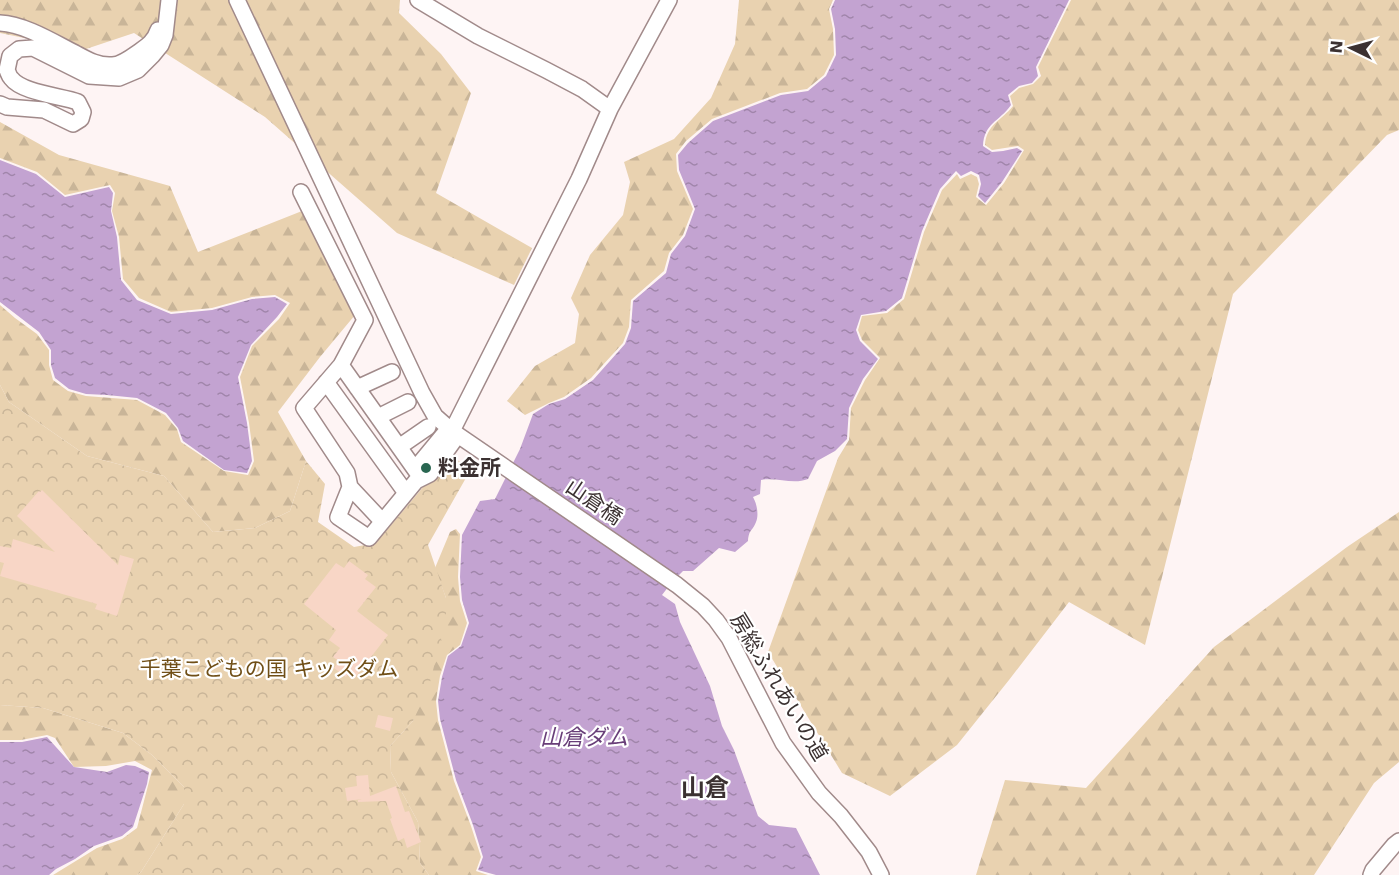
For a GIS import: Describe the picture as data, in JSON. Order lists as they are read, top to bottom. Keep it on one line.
{"streets":{"street":["山倉橋","房総ふれあいの道"]},"crossings":[["山倉橋","房総ふれあいの道"]],"districts":["山倉"],"water":["山倉ダム"],"parks":["千葉こどもの国 キッズダム"],"places":["料金所"],"north":"left"}
